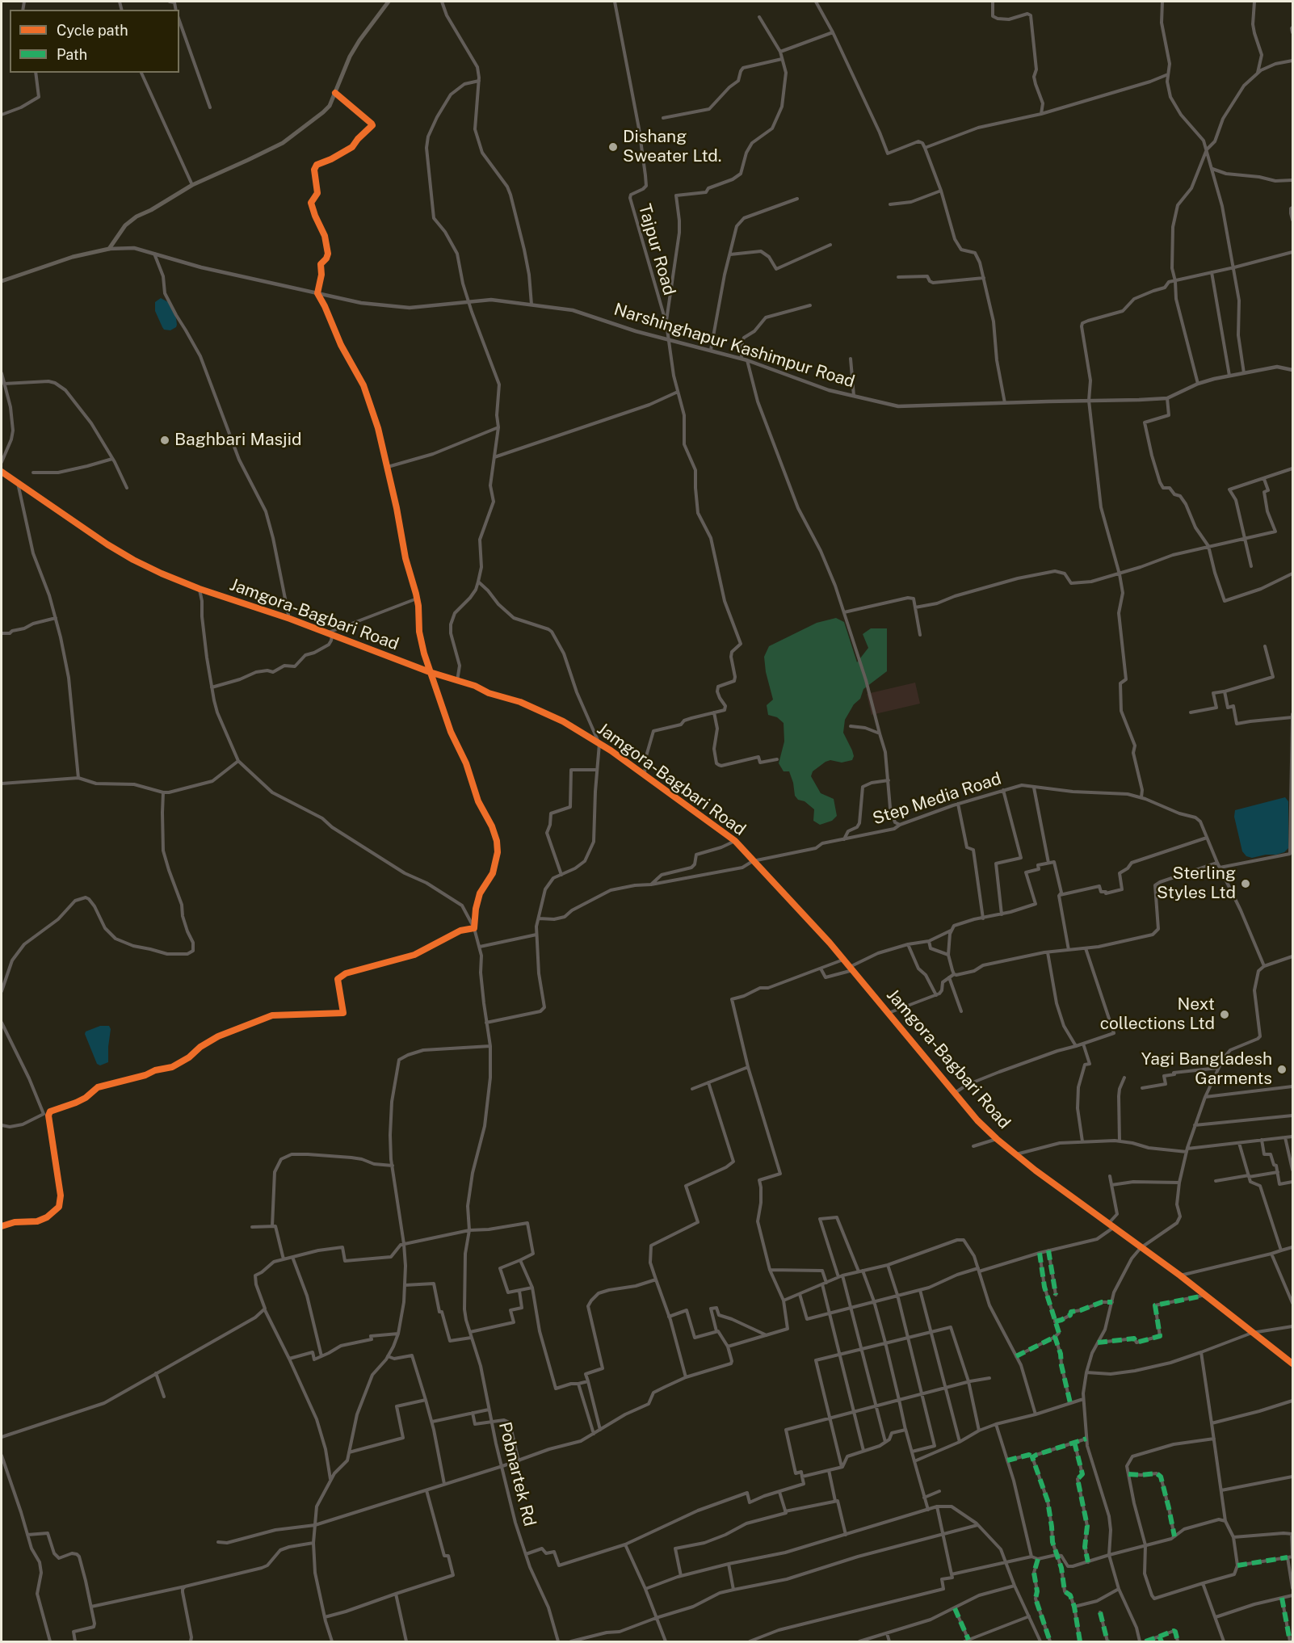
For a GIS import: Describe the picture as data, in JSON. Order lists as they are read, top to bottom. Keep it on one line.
{"streets":{"main road":["Narshinghapur Kashimpur Road"],"street":["Tajpur Road","Jamgora-Bagbari Road","Step Media Road","Pobnartek Rd"]},"crossings":[["Tajpur Road","Narshinghapur Kashimpur Road"],["Jamgora-Bagbari Road","Step Media Road"]],"places":["Dishang Sweater Ltd.","Baghbari Masjid","Sterling Styles Ltd","Next collections Ltd","Yagi Bangladesh Garments"],"legend":["Cycle path","Path"]}
